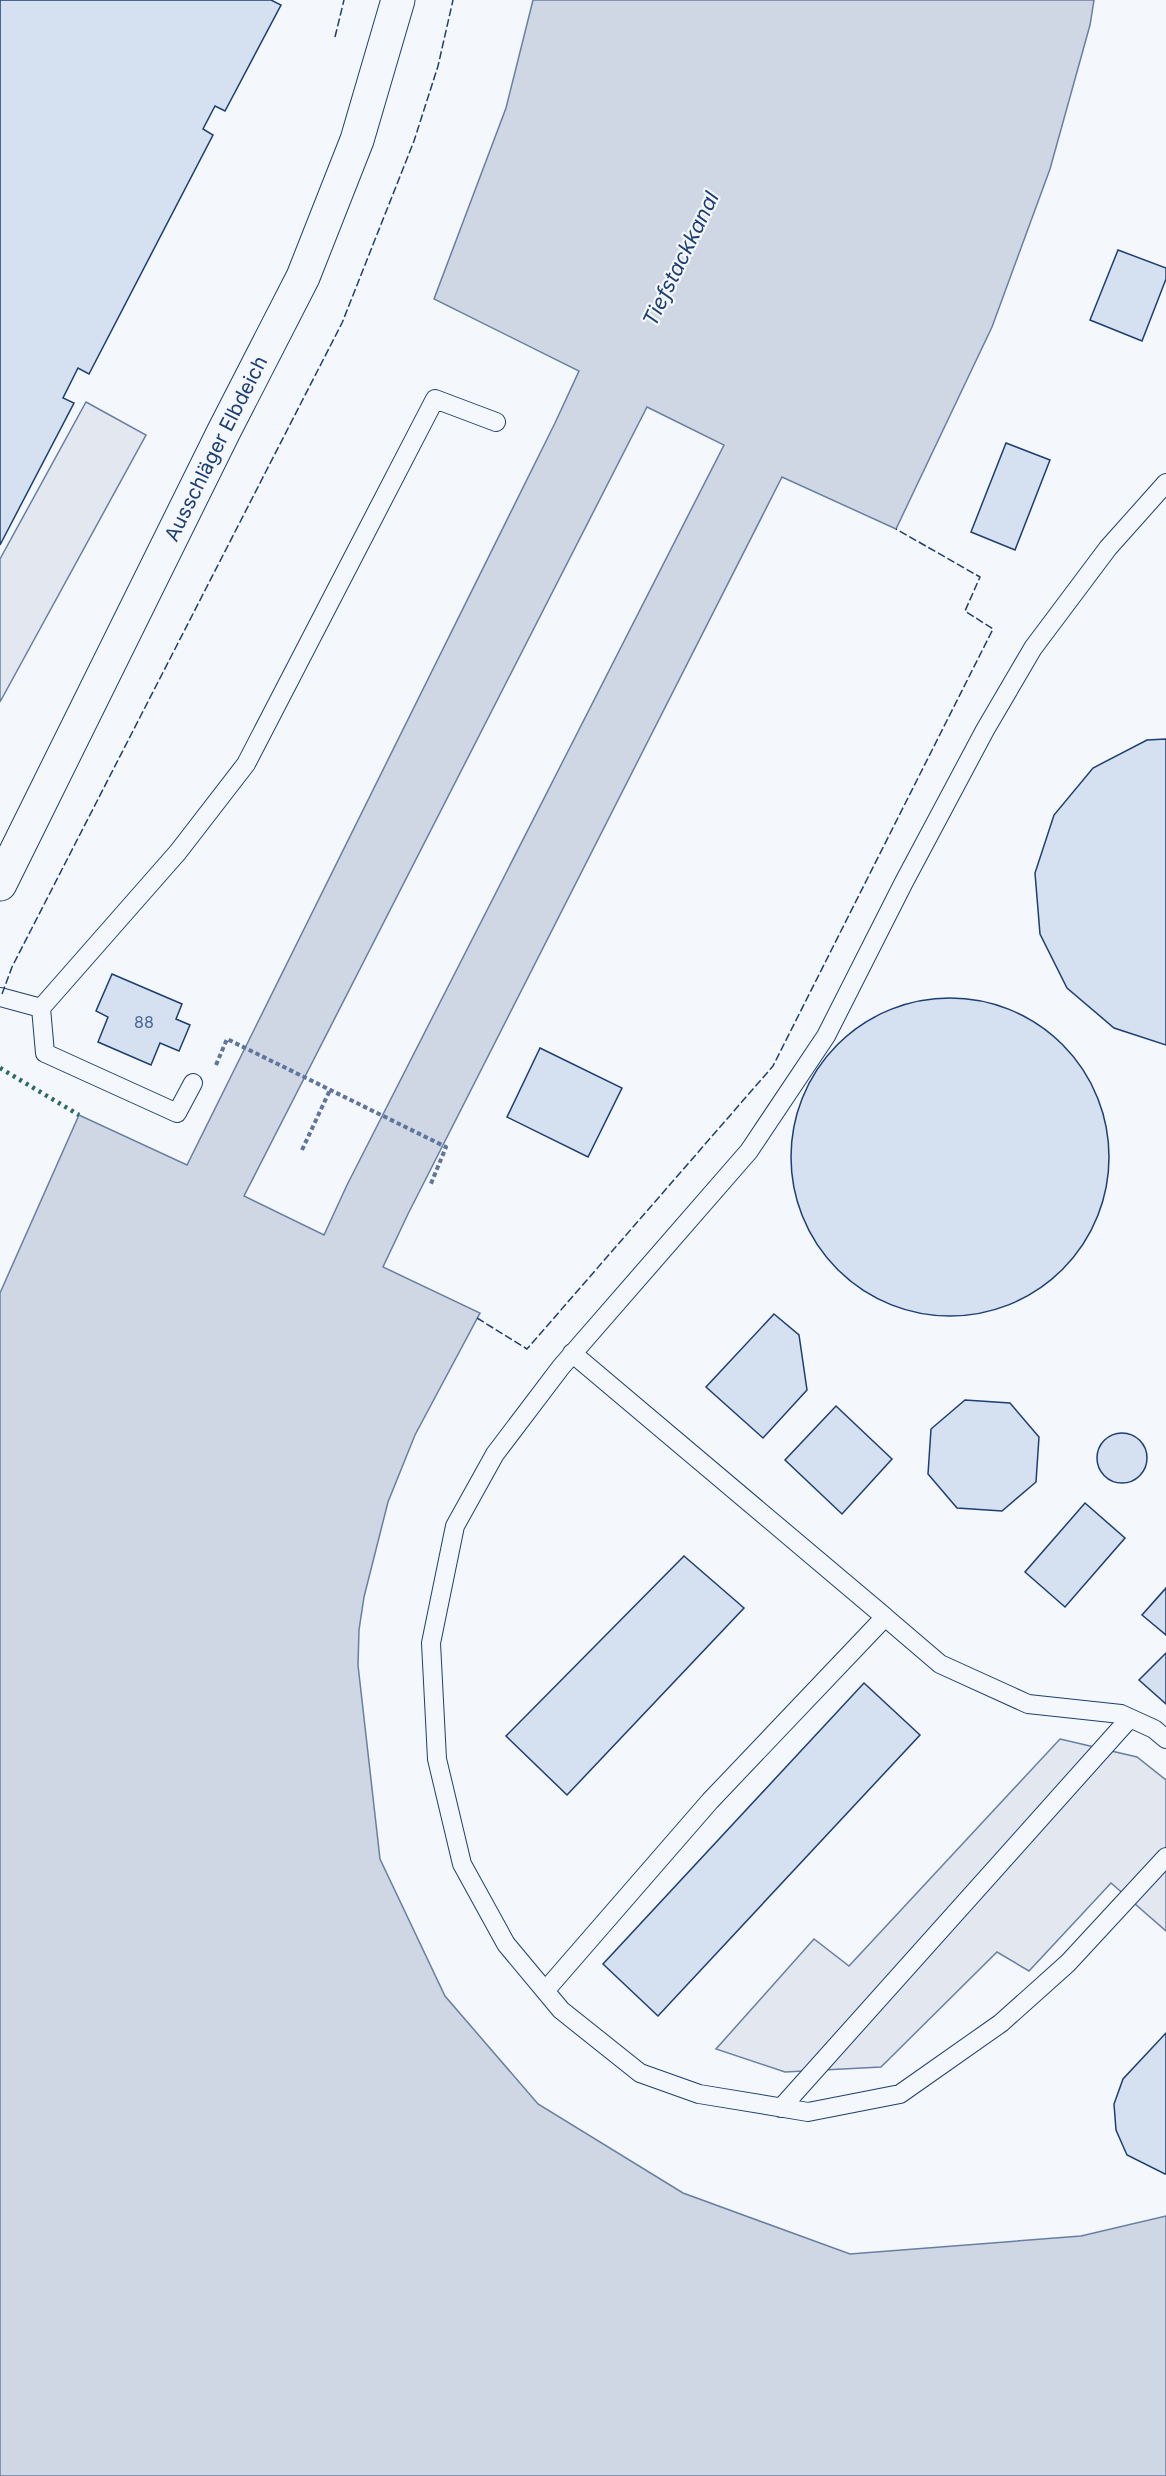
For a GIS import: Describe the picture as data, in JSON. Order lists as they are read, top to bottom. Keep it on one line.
{"streets":{"street":["Ausschläger Elbdeich"]},"water":["Tiefstackkanal"],"house_numbers":["88"]}
